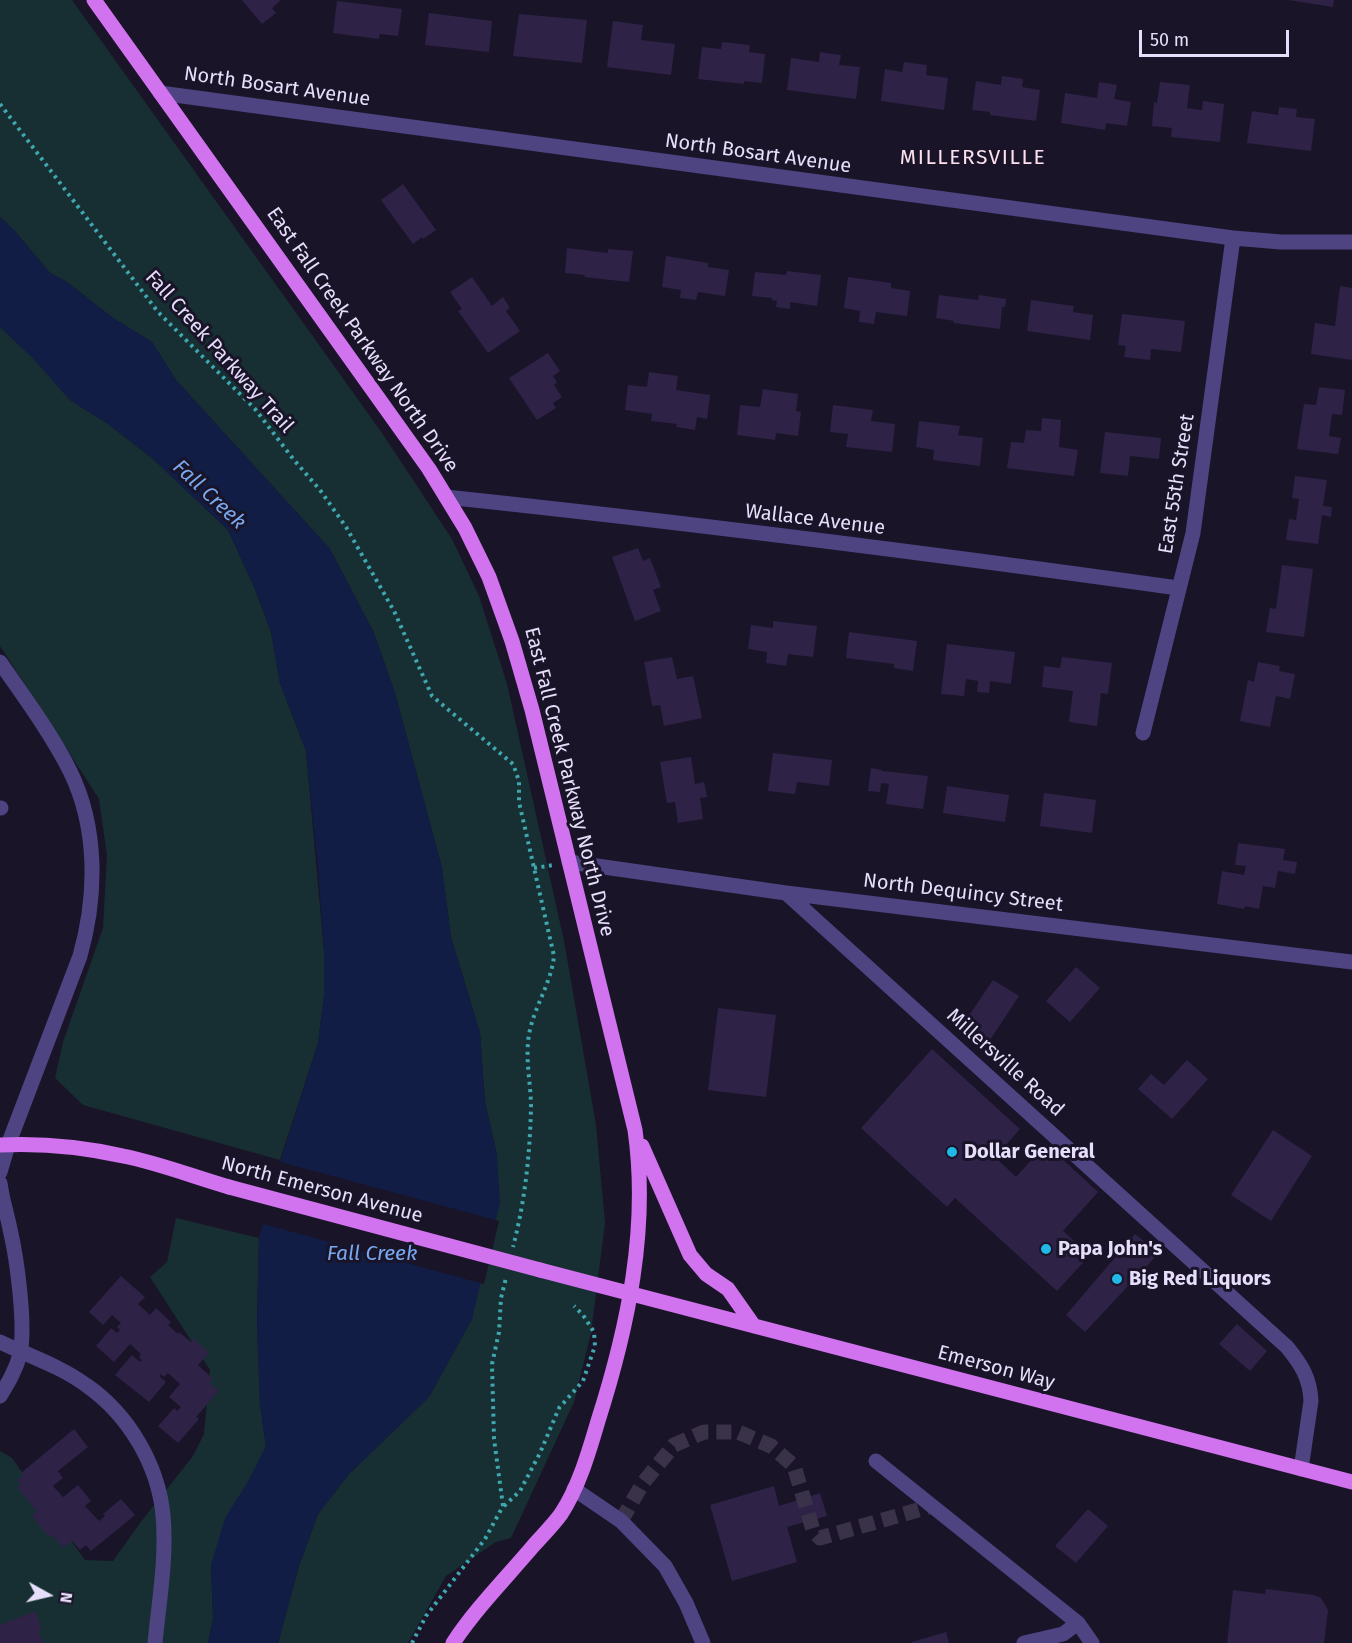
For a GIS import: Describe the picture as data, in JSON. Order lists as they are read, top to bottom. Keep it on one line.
{"streets":{"main road":["East Fall Creek Parkway North Drive","North Emerson Avenue","Emerson Way"],"street":["North Bosart Avenue","East 55th Street","Wallace Avenue","North Dequincy Street","Millersville Road"],"path":["Fall Creek Parkway Trail"]},"crossings":[["North Bosart Avenue","East Fall Creek Parkway North Drive"],["North Bosart Avenue","East 55th Street"],["East Fall Creek Parkway North Drive","Wallace Avenue"],["East Fall Creek Parkway North Drive","North Dequincy Street"],["East Fall Creek Parkway North Drive","North Emerson Avenue"],["East Fall Creek Parkway North Drive","Emerson Way"],["East 55th Street","Wallace Avenue"],["North Dequincy Street","Millersville Road"],["Millersville Road","Emerson Way"],["North Emerson Avenue","Emerson Way"]],"districts":["MILLERSVILLE"],"water":["Fall Creek"],"places":["Dollar General","Papa John's","Big Red Liquors"],"scale_bar":"50 m","north":"right"}
